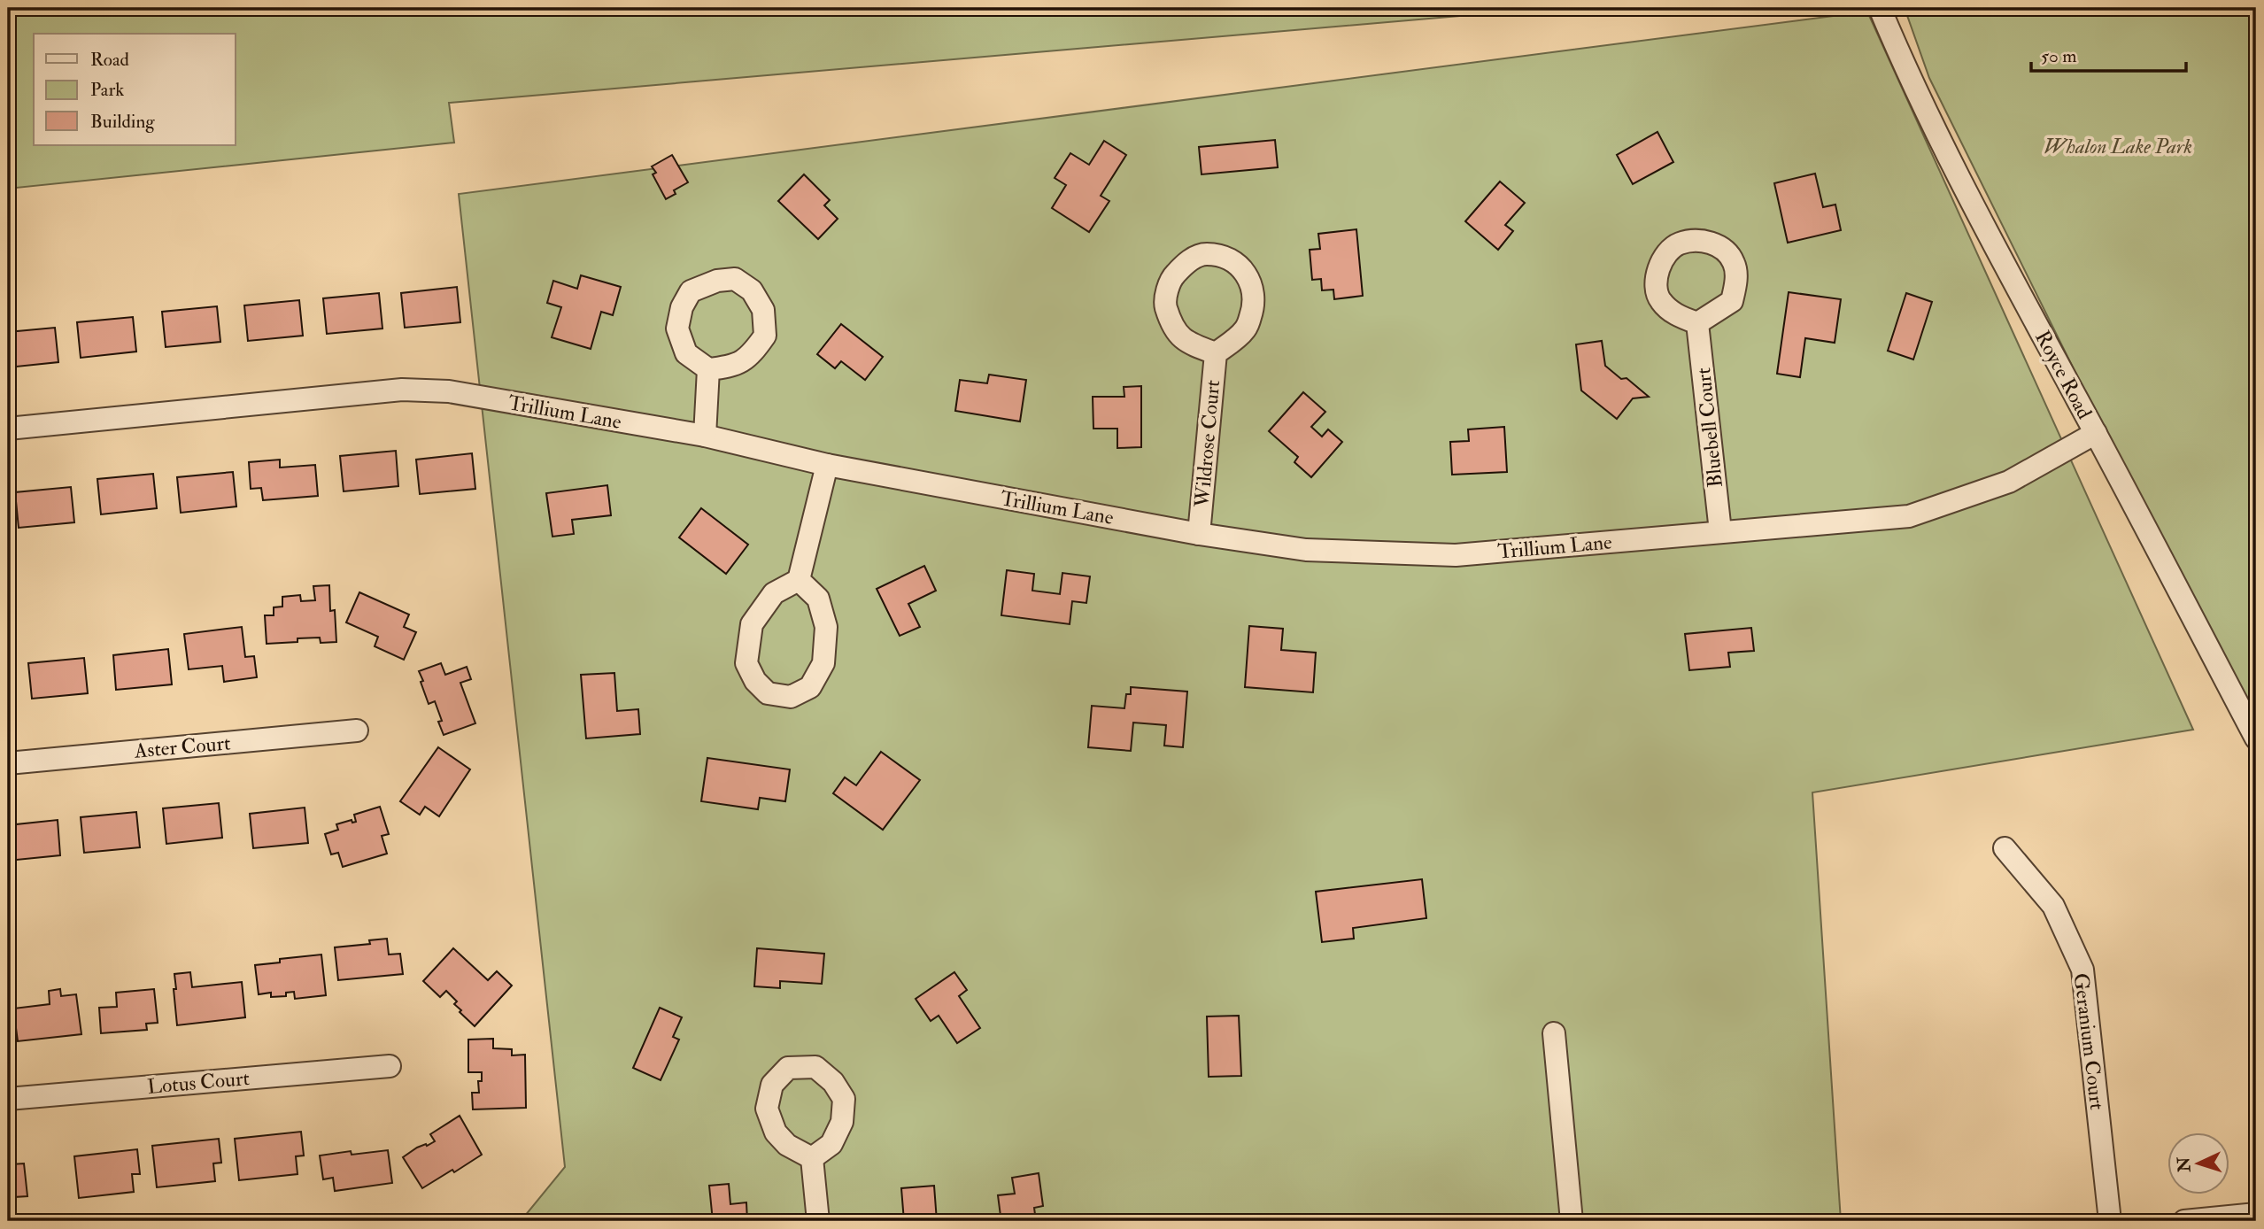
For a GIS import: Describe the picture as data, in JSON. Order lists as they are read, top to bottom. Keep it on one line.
{"streets":{"street":["Royce Road","Trillium Lane","Bluebell Court","Wildrose Court","Aster Court","Geranium Court","Lotus Court"]},"crossings":[["Royce Road","Trillium Lane"],["Trillium Lane","Bluebell Court"],["Trillium Lane","Wildrose Court"]],"parks":["Whalon Lake Park"],"legend":["Road","Park","Building"],"scale_bar":"50 m","north":"left"}
